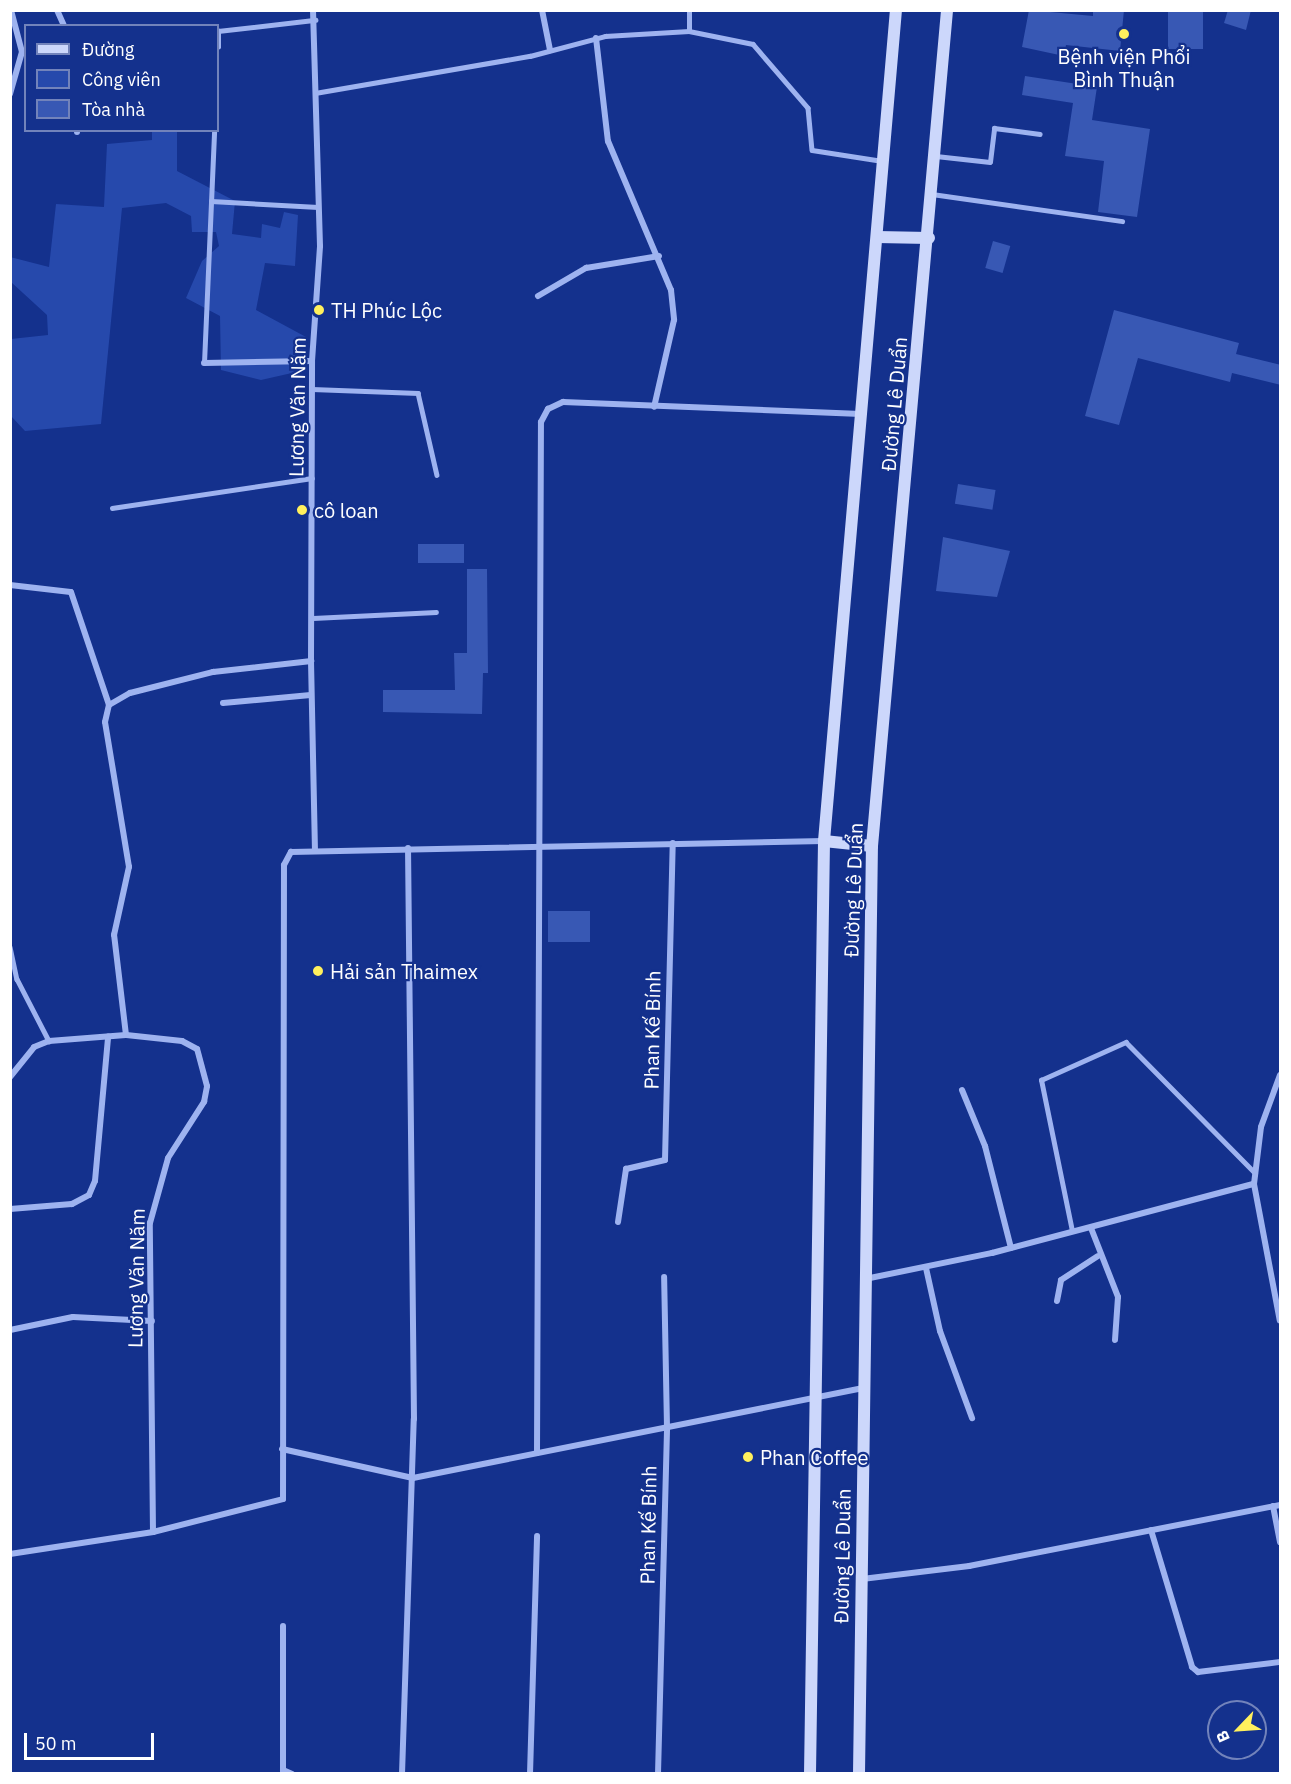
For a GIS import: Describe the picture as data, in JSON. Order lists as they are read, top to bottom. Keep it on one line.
{"streets":{"main road":["Đường Lê Duẩn"],"street":["Lương Văn Năm","Phan Kế Bính"]},"places":["Bệnh viện Phổi Bình Thuận","TH Phúc Lộc","cô loan","Hải sản Thaimex","Phan Coffee"],"legend":["Đường","Công viên","Tòa nhà"],"scale_bar":"50 m","north":"bottom left"}
